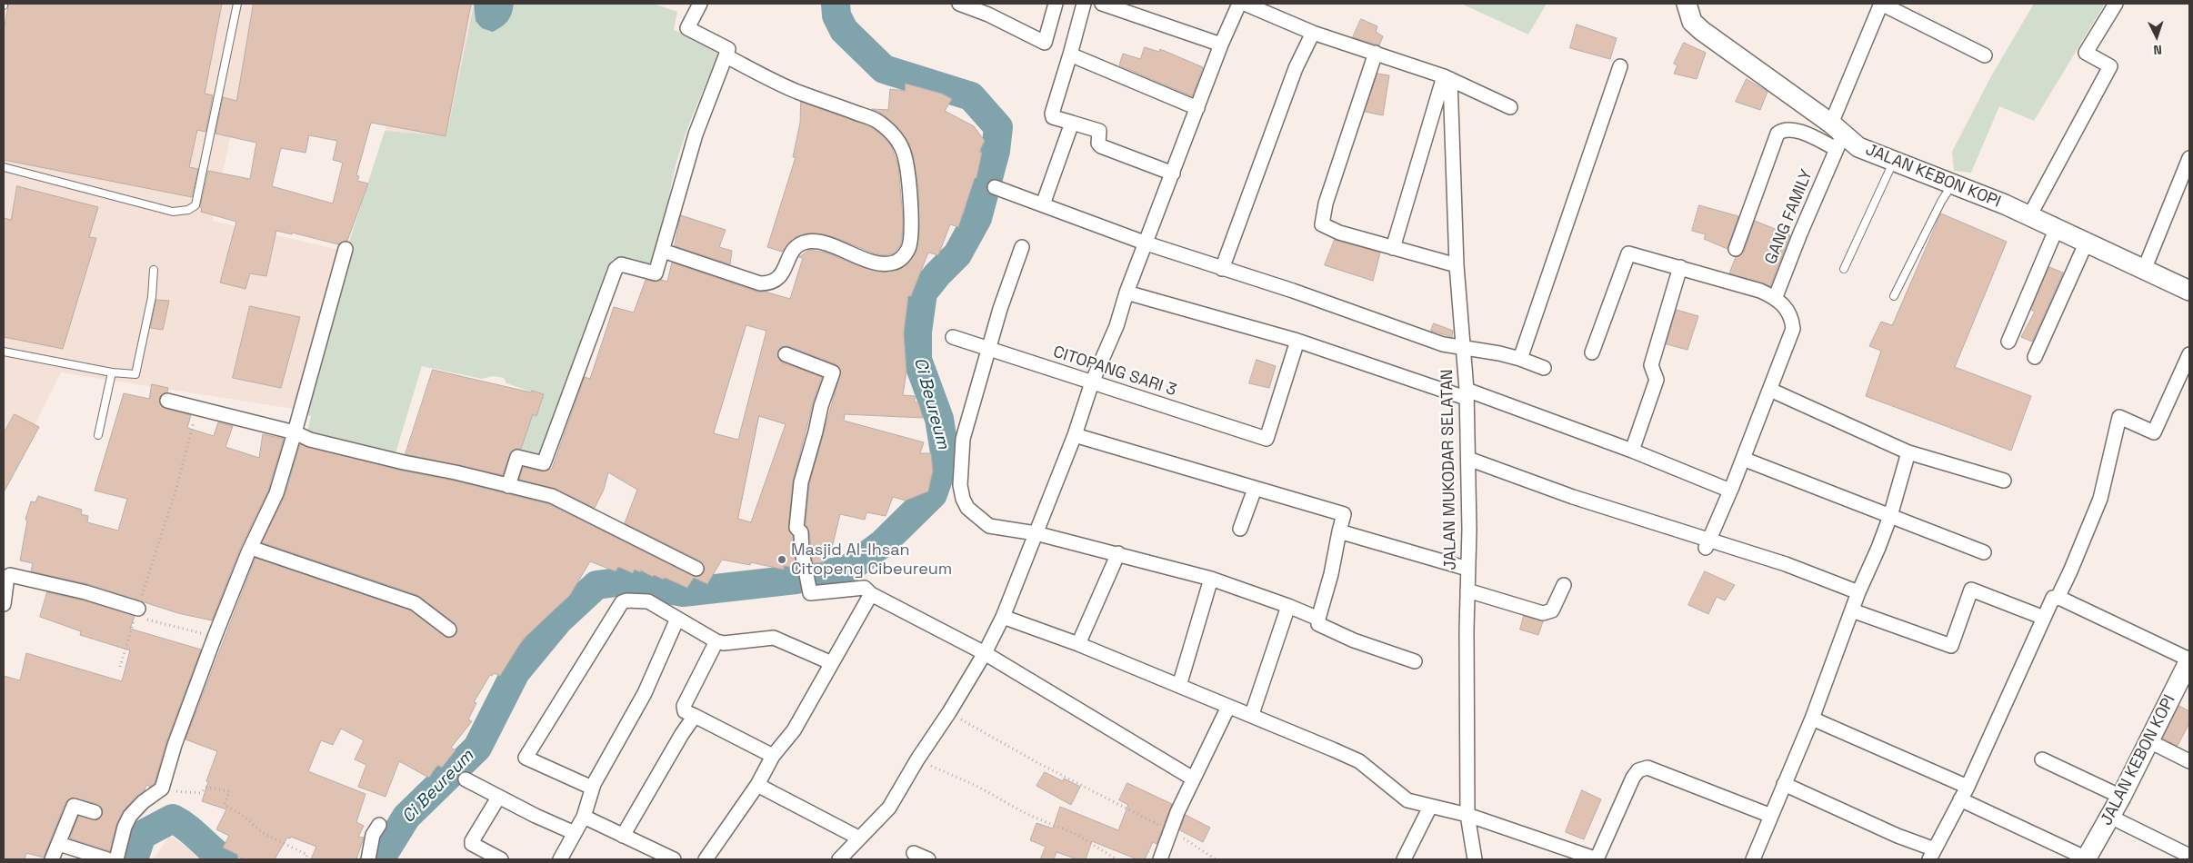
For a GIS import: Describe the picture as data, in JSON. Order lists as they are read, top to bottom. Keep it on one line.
{"streets":{"main road":["JALAN KEBON KOPI"],"street":["GANG FAMILY","CITOPANG SARI 3","JALAN MUKODAR SELATAN"]},"crossings":[["JALAN KEBON KOPI","GANG FAMILY"]],"water":["Ci Beureum"],"places":["Masjid Al-Ihsan Citopeng Cibeureum"],"north":"bottom"}
